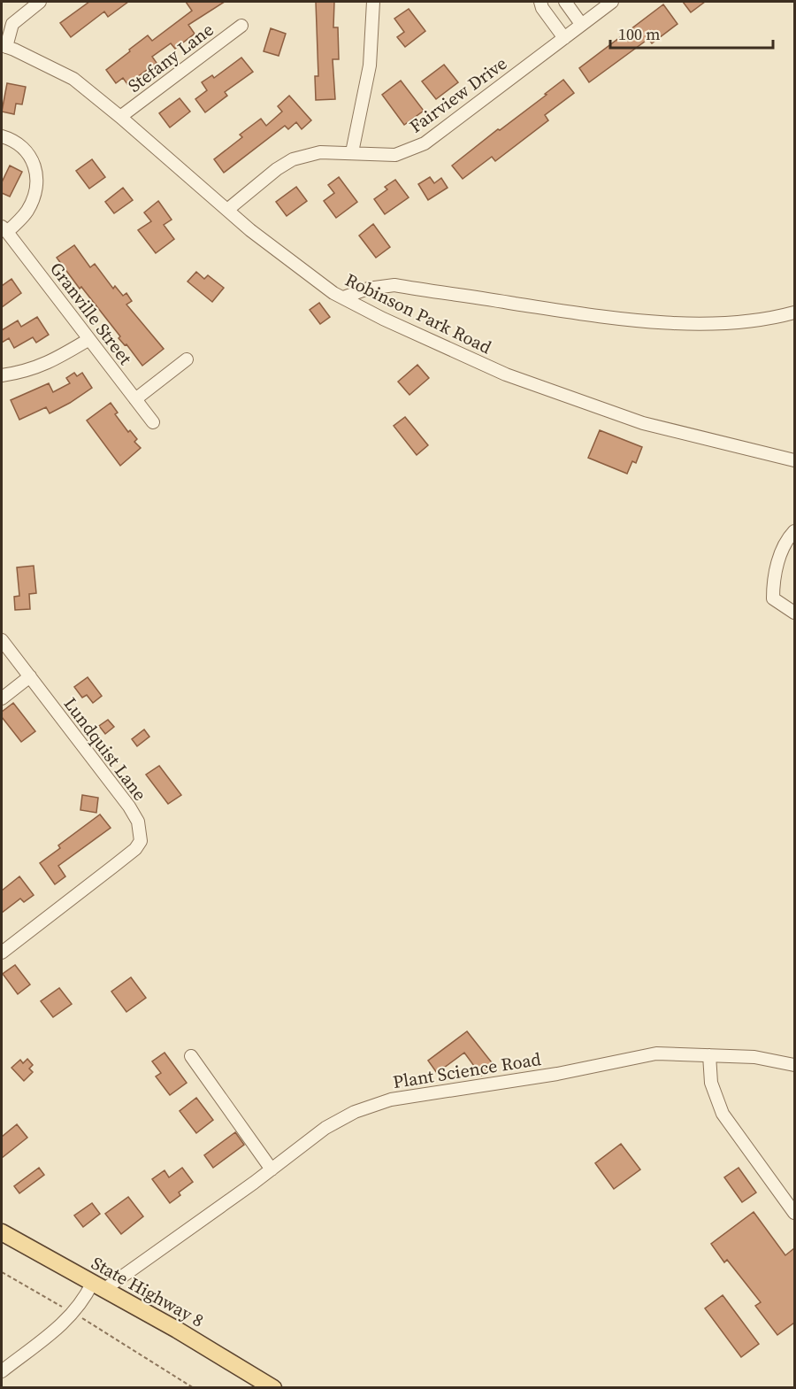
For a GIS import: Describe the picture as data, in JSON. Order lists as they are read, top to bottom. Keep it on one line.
{"streets":{"main road":["State Highway 8"],"street":["Stefany Lane","Fairview Drive","Granville Street","Robinson Park Road","Lundquist Lane","Plant Science Road"]},"crossings":[["Stefany Lane","Robinson Park Road"],["Fairview Drive","Robinson Park Road"],["Plant Science Road","State Highway 8"]],"scale_bar":"100 m"}
